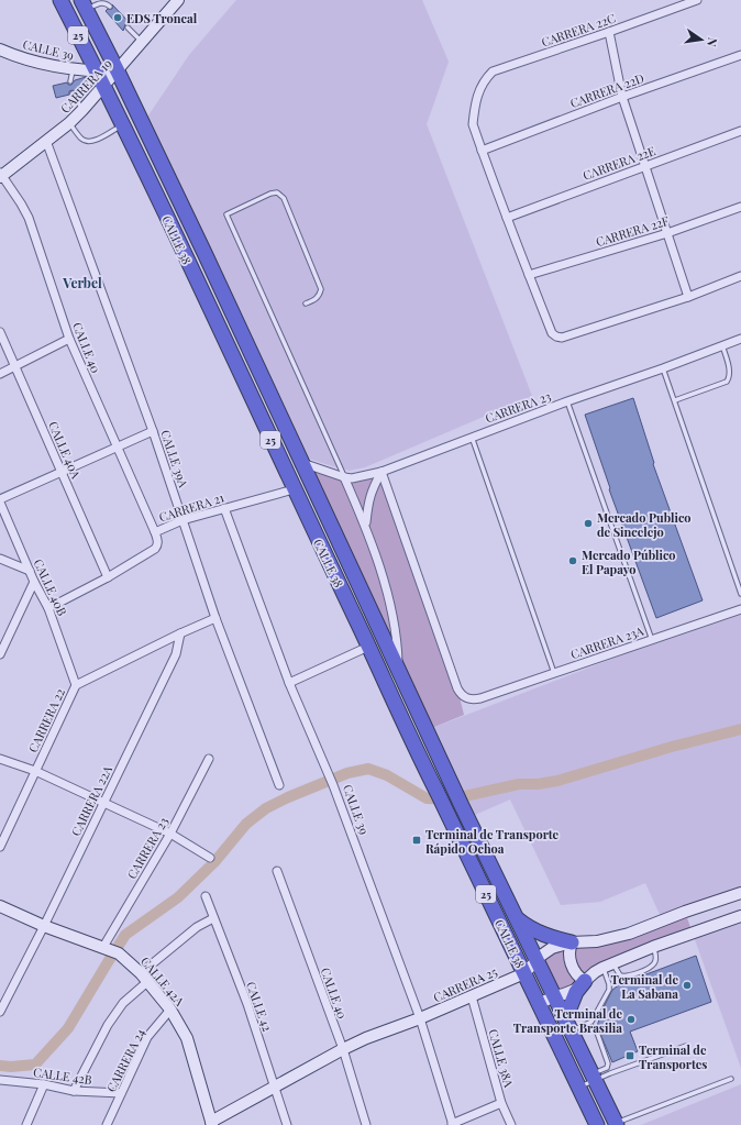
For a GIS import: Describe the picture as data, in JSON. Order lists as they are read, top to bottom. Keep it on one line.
{"streets":{"highway":["25","CALLE 38"],"street":["CARRERA 22C","CALLE 39","CARRERA 19","CARRERA 22D","CARRERA 22E","CARRERA 22F","CALLE 40","CARRERA 23","CALLE 40A","CALLE 39A","CARRERA 21","CALLE 40B","CARRERA 23A","CARRERA 22","CARRERA 22A","CALLE 42A","CARRERA 25","CALLE 42","CALLE 38A","CARRERA 24","CALLE 42B"]},"crossings":[["CARRERA 22C","CARRERA 22D"],["CALLE 39","CARRERA 19"],["CALLE 39","CALLE 38"],["CALLE 39","CARRERA 21"],["CALLE 39","CARRERA 25"],["CARRERA 19","CALLE 38"],["CARRERA 19","CALLE 40"],["CARRERA 19","CALLE 39A"],["CALLE 38","CARRERA 23"],["CALLE 38","CARRERA 21"],["CALLE 38","CARRERA 25"],["CALLE 40","CARRERA 21"],["CALLE 40","CARRERA 25"],["CARRERA 23","CARRERA 23A"],["CARRERA 23","CALLE 42A"],["CALLE 40A","CARRERA 21"],["CALLE 39A","CARRERA 21"],["CARRERA 21","CALLE 40B"],["CALLE 40B","CARRERA 22"],["CARRERA 22","CARRERA 22A"],["CARRERA 22A","CALLE 42A"],["CALLE 42A","CARRERA 25"],["CALLE 42A","CARRERA 24"],["CARRERA 25","CALLE 42"],["CARRERA 25","CALLE 38A"],["CARRERA 24","CALLE 42B"]],"districts":["Verbel"],"places":{"other":["EDS Troncal","Mercado Publico de Sincelejo","Mercado Público El Papayo","Terminal de La Sabana","Terminal de Transporte Brasilia"],"transit":["Terminal de Transporte Rápido Ochoa","Terminal de Transportes"]},"north":"right"}
